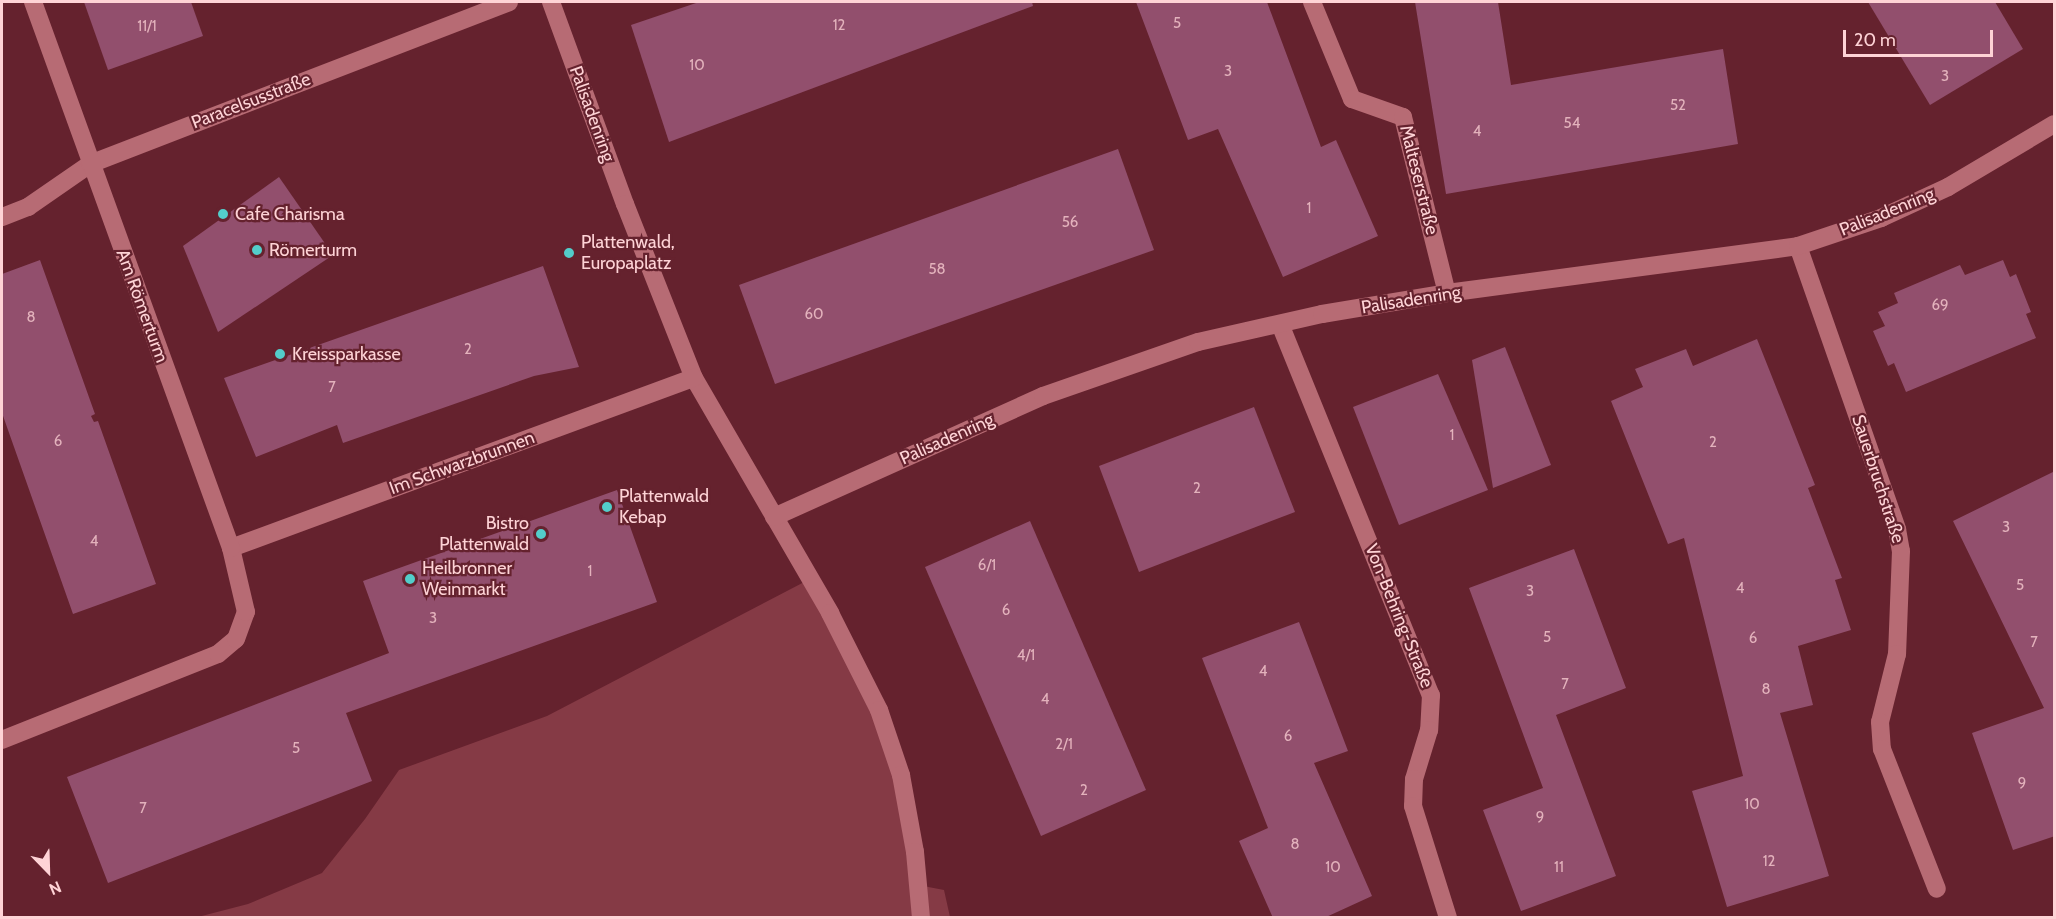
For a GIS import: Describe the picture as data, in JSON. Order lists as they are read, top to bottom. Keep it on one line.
{"streets":{"street":["Paracelsusstraße","Palisadenring","Malteserstraße","Am Römerturm","Im Schwarzbrunnen","Sauerbruchstraße","Von-Behring-Straße"]},"crossings":[["Paracelsusstraße","Am Römerturm"],["Palisadenring","Malteserstraße"],["Palisadenring","Im Schwarzbrunnen"],["Palisadenring","Sauerbruchstraße"],["Palisadenring","Von-Behring-Straße"],["Am Römerturm","Im Schwarzbrunnen"]],"places":["Cafe Charisma","Römerturm","Plattenwald, Europaplatz","Kreissparkasse","Plattenwald Kebap","Bistro Plattenwald","Heilbronner Weinmarkt"],"house_numbers":["5","12","11/1","10","3","3","52","54","4","1","56","58","69","60","8","2","7","1","6","2","2","3","4","6/1","1","5","4","3","6","3","5","6","7","4/1","4","7","8","4","6","2/1","5","9","2","10","7","9","8","12","10","11"],"scale_bar":"20 m","north":"bottom right"}
